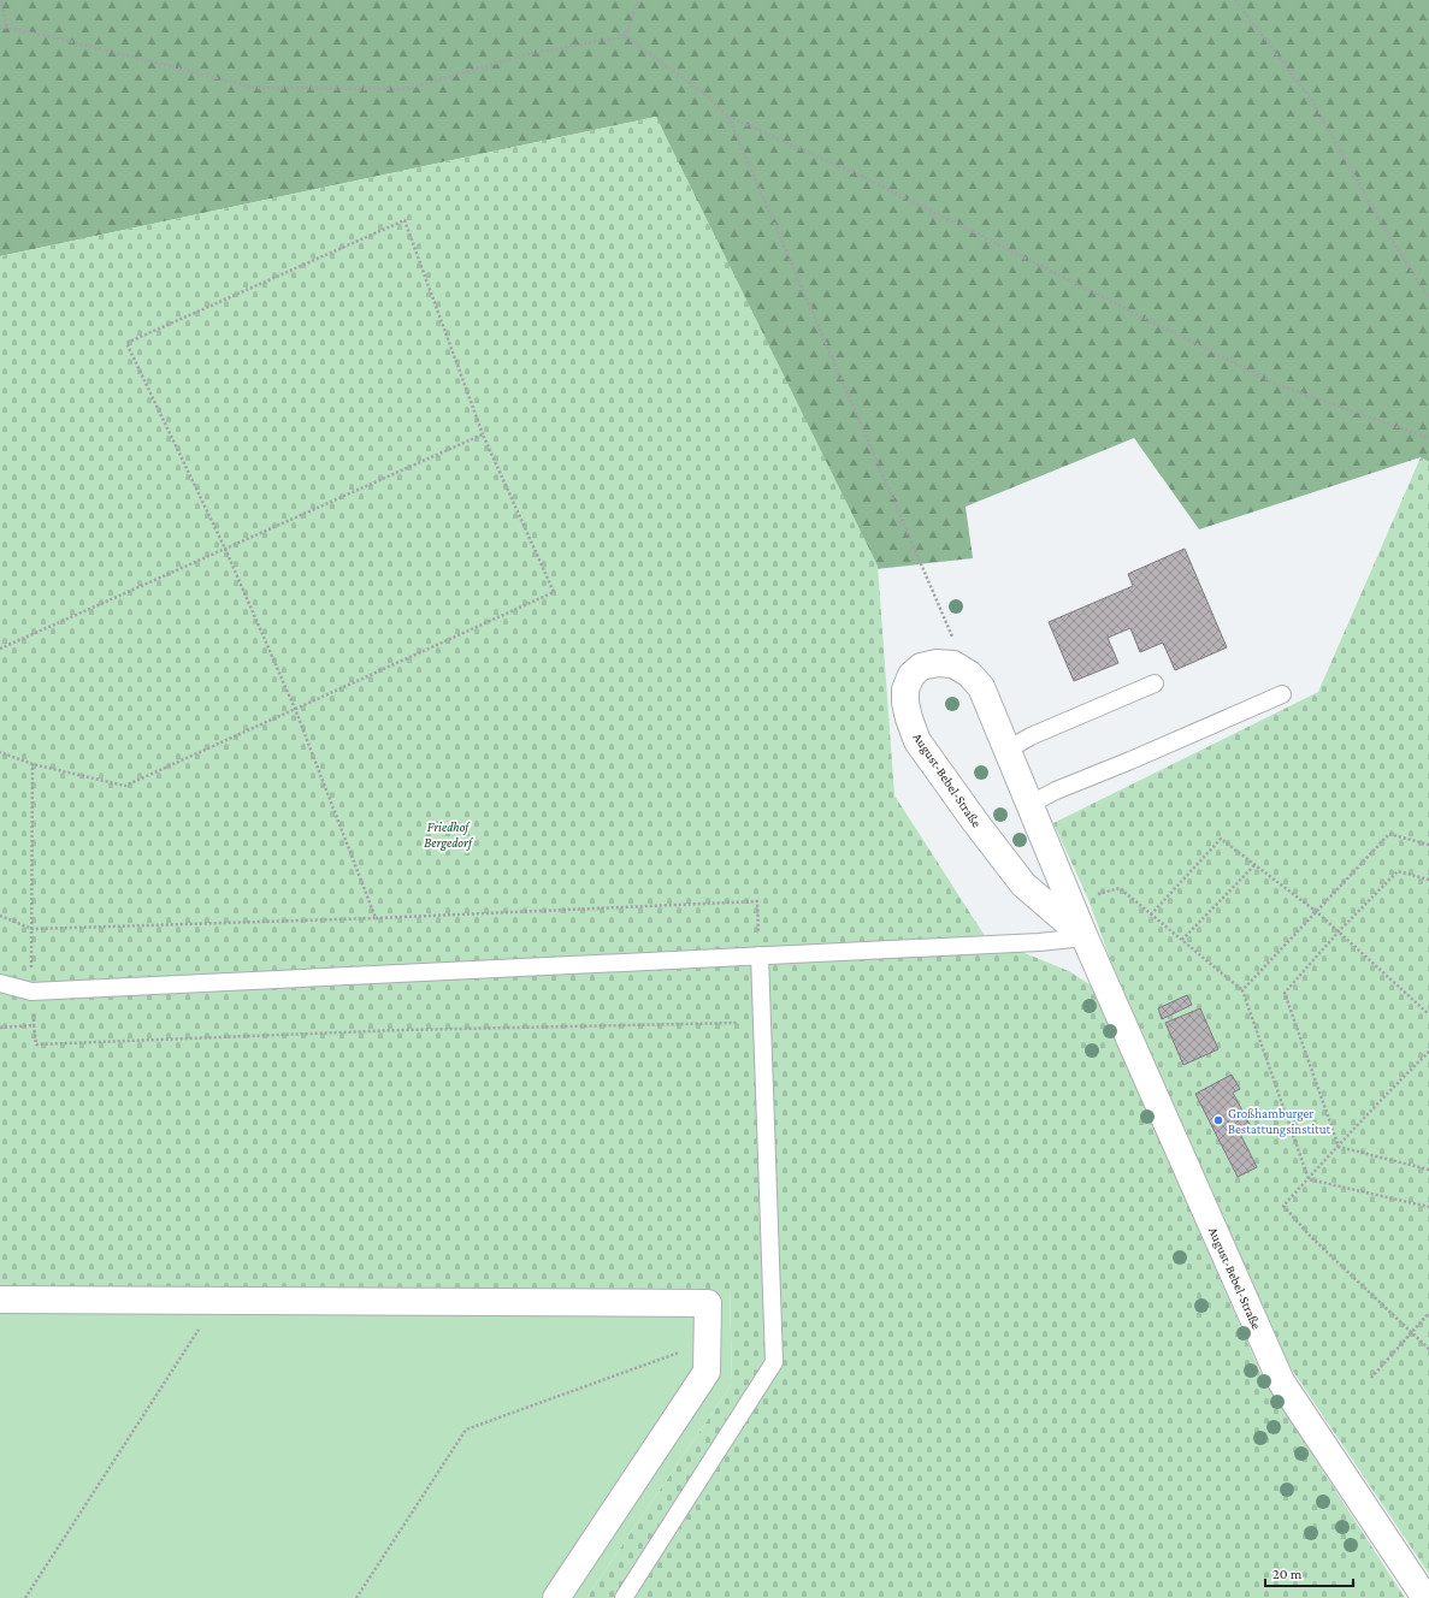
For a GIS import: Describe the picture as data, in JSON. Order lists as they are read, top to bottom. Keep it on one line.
{"streets":{"street":["August-Bebel-Straße"]},"parks":["Friedhof Bergedorf"],"places":["Großhamburger Bestattungsinstitut"],"scale_bar":"20 m"}
